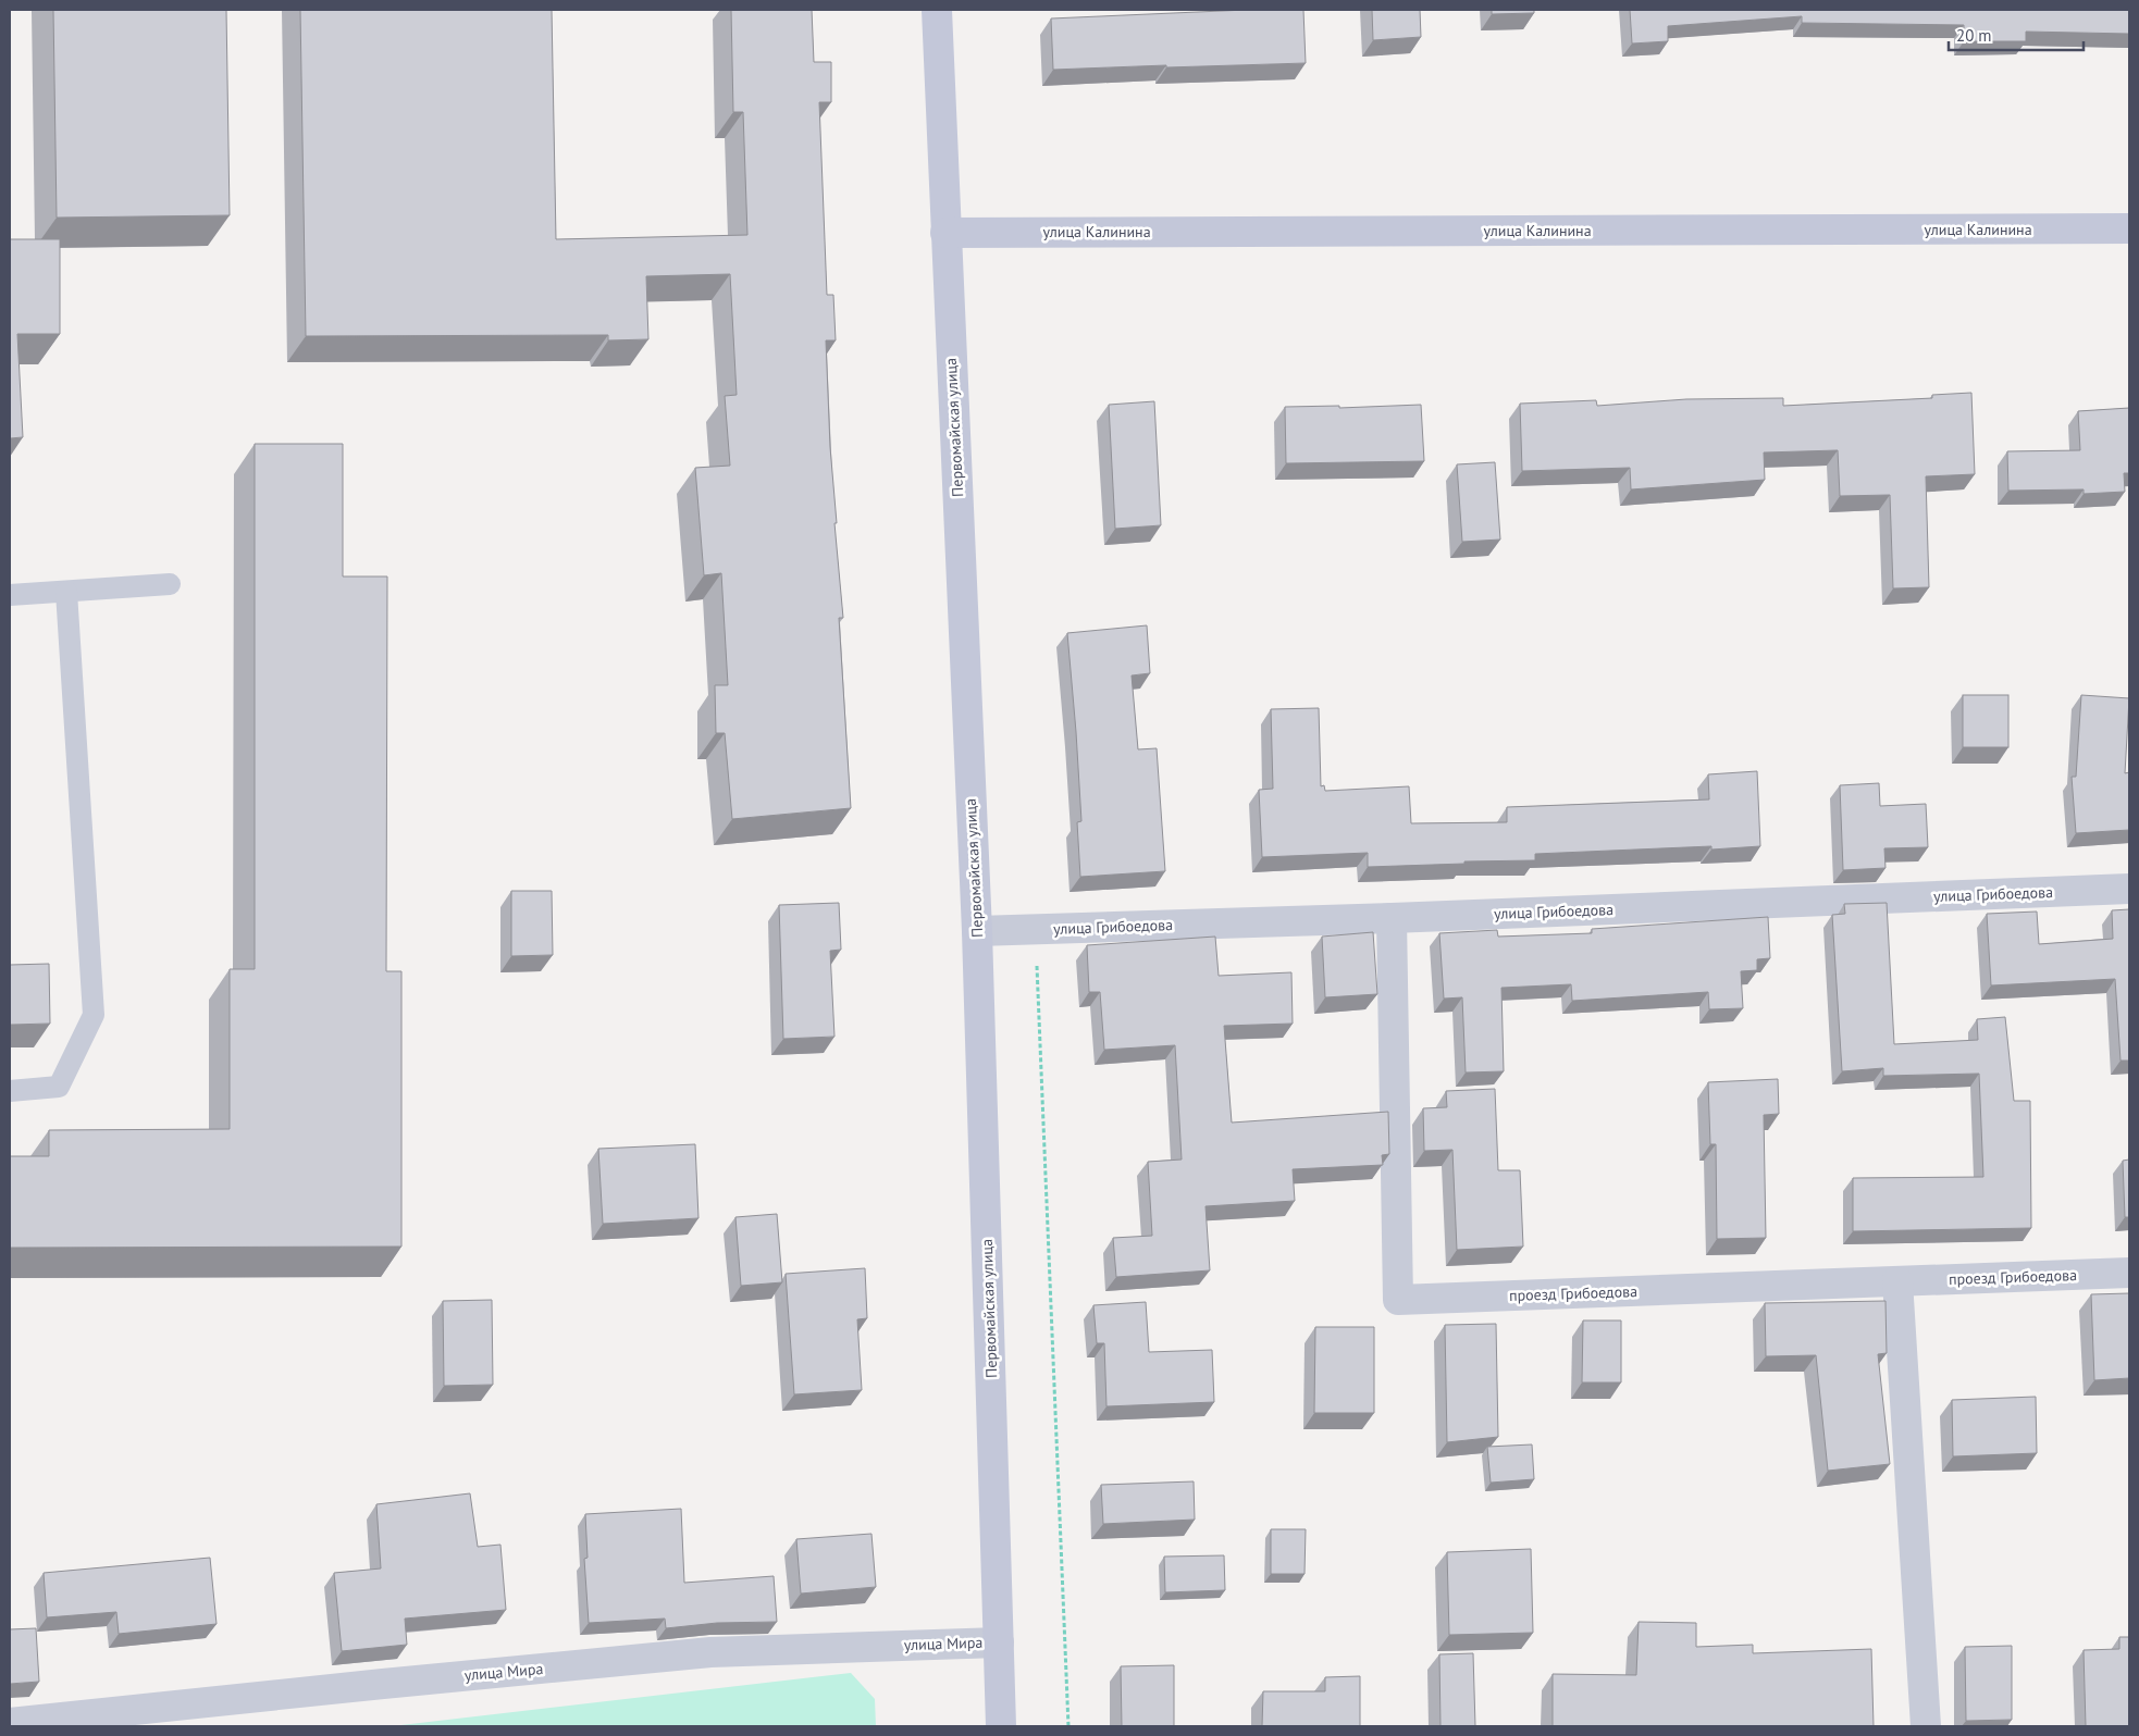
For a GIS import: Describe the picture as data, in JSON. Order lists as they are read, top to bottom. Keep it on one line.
{"streets":{"street":["улица Калинина","Первомайская улица","улица Грибоедова","проезд Грибоедова","улица Мира"]},"crossings":[["улица Калинина","Первомайская улица"],["Первомайская улица","улица Грибоедова"],["Первомайская улица","улица Мира"],["улица Грибоедова","проезд Грибоедова"]],"scale_bar":"20 m"}
